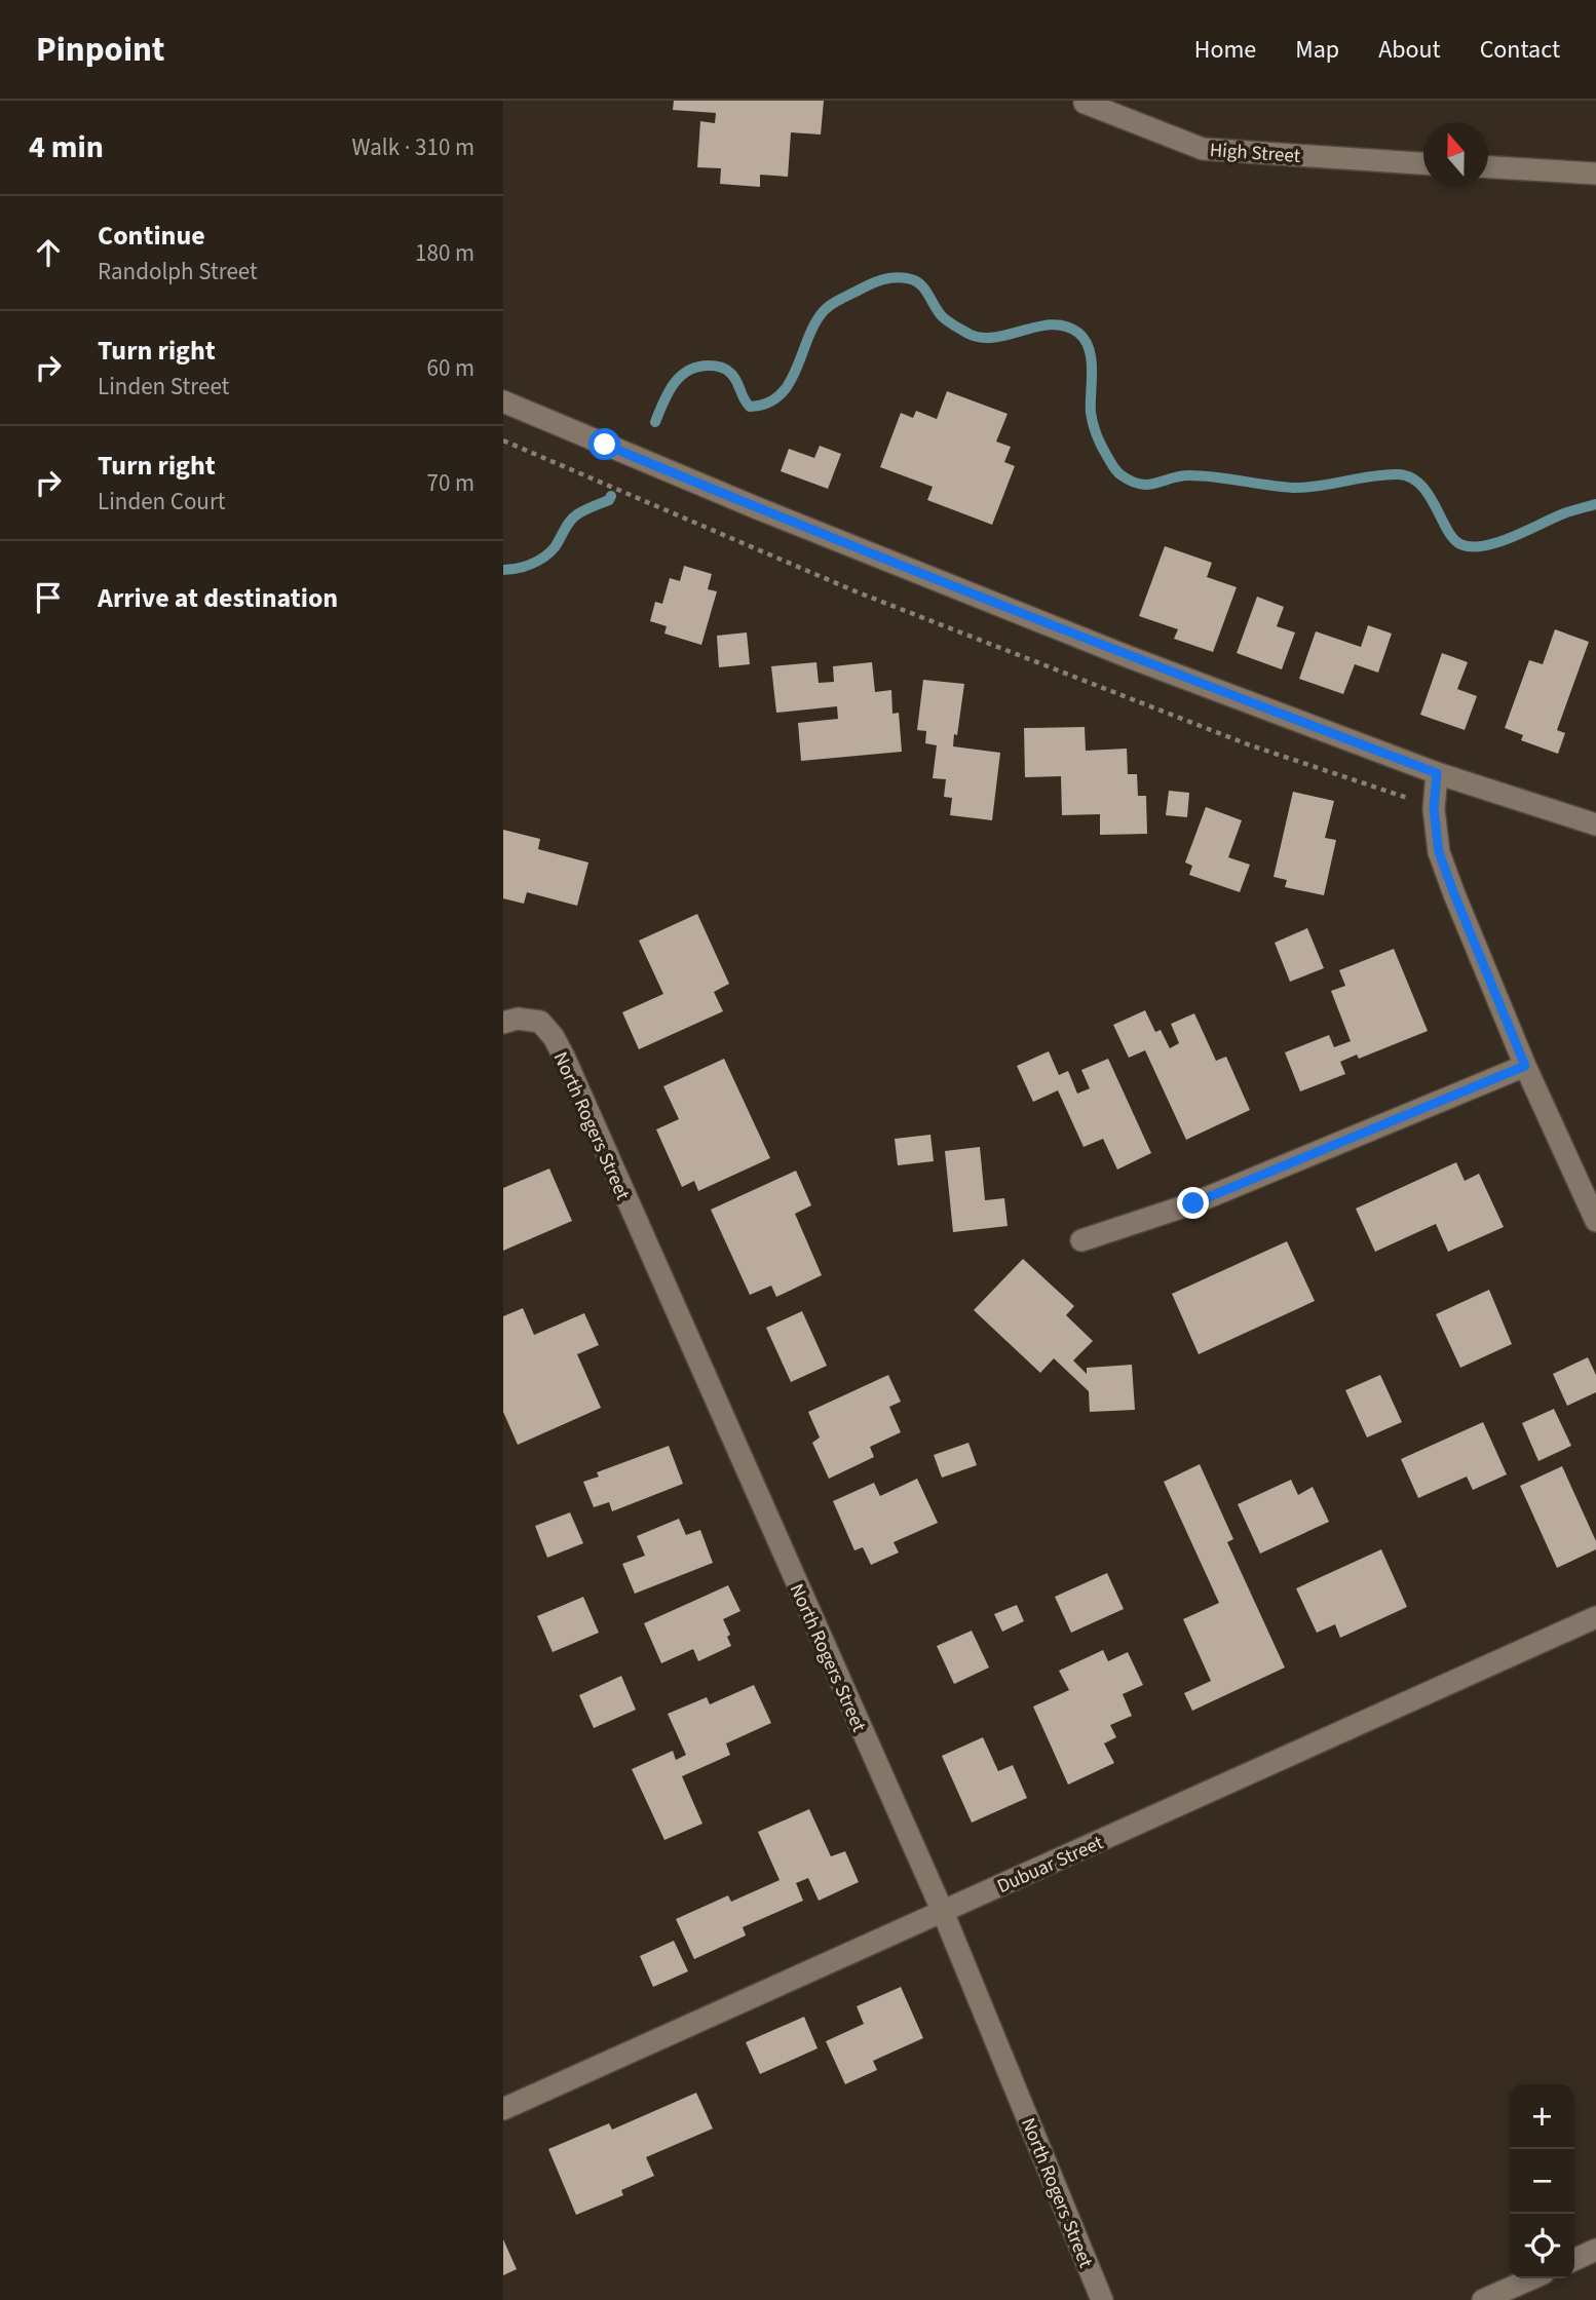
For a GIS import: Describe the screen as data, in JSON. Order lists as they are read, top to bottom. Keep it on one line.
{"streets":{"street":["High Street","North Rogers Street","Dubuar Street"]},"crossings":[["North Rogers Street","Dubuar Street"]],"north":"top","page":{"header":"Pinpoint","nav":["Home","Map","About","Contact"],"heading":["4 min","Walk · 310 m"],"list":[["Continue","Randolph Street","180 m"],["Turn right","Linden Street","60 m"],["Turn right","Linden Court","70 m"],"Arrive at destination"],"map_buttons":["+","−"]}}
